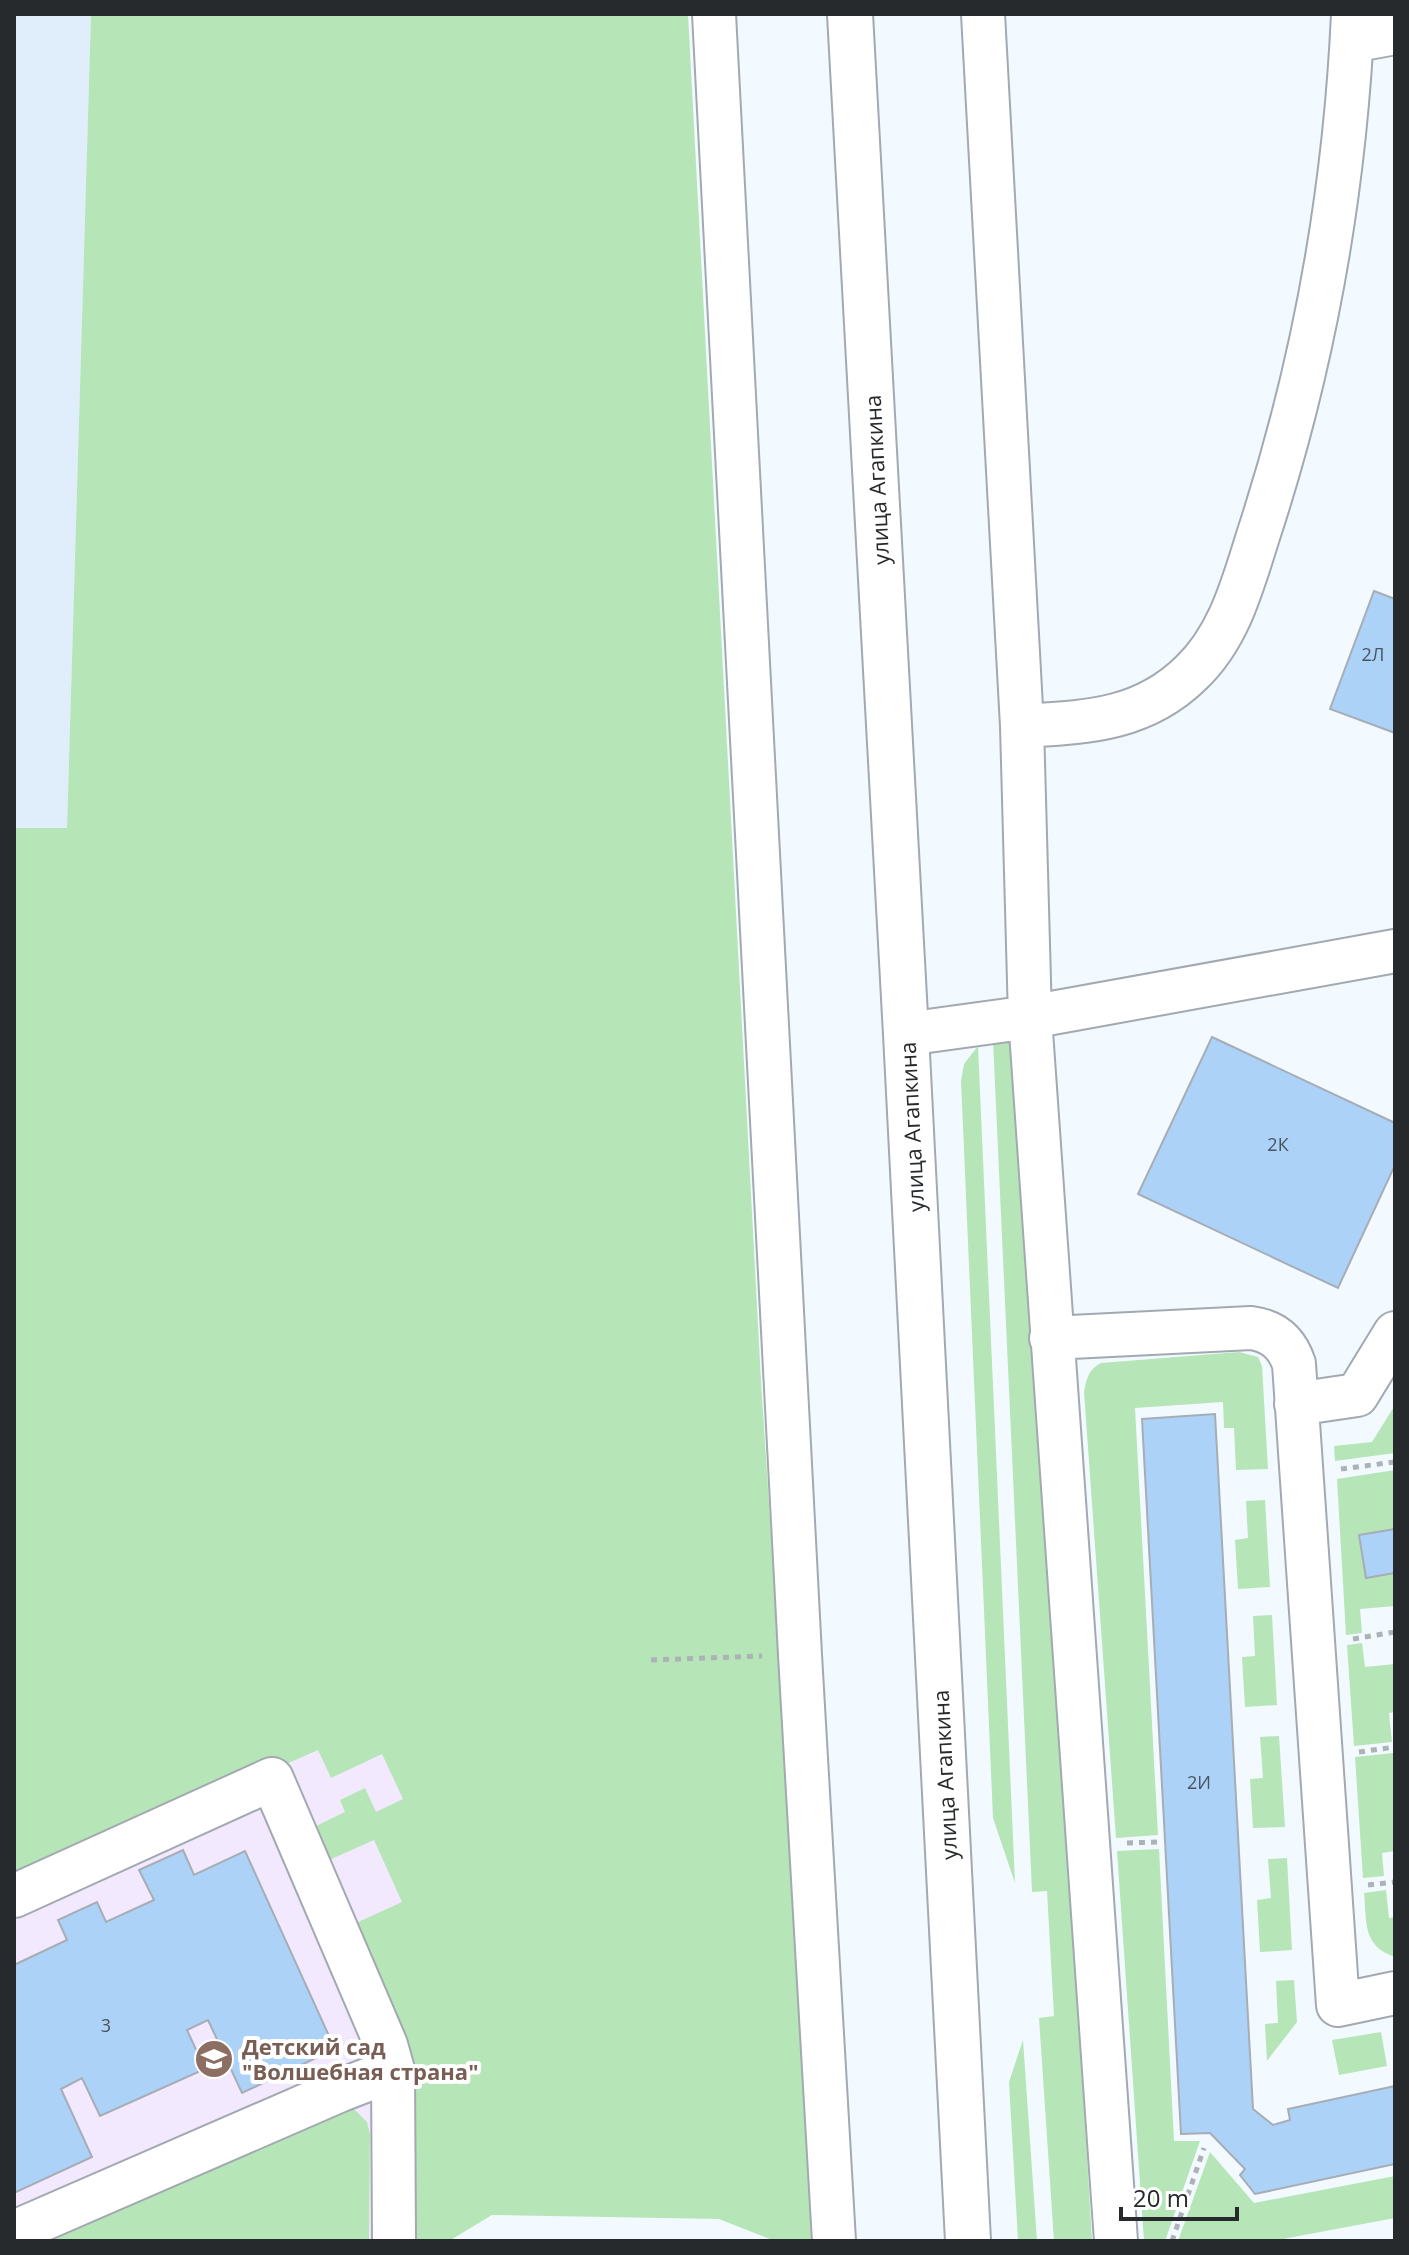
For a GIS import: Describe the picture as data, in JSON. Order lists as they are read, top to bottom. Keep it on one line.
{"streets":{"main road":["улица Агапкина"]},"places":{"school or university":["Детский сад \"Волшебная страна\""]},"house_numbers":["2Л","2К","2И","3"],"scale_bar":"20 m"}
